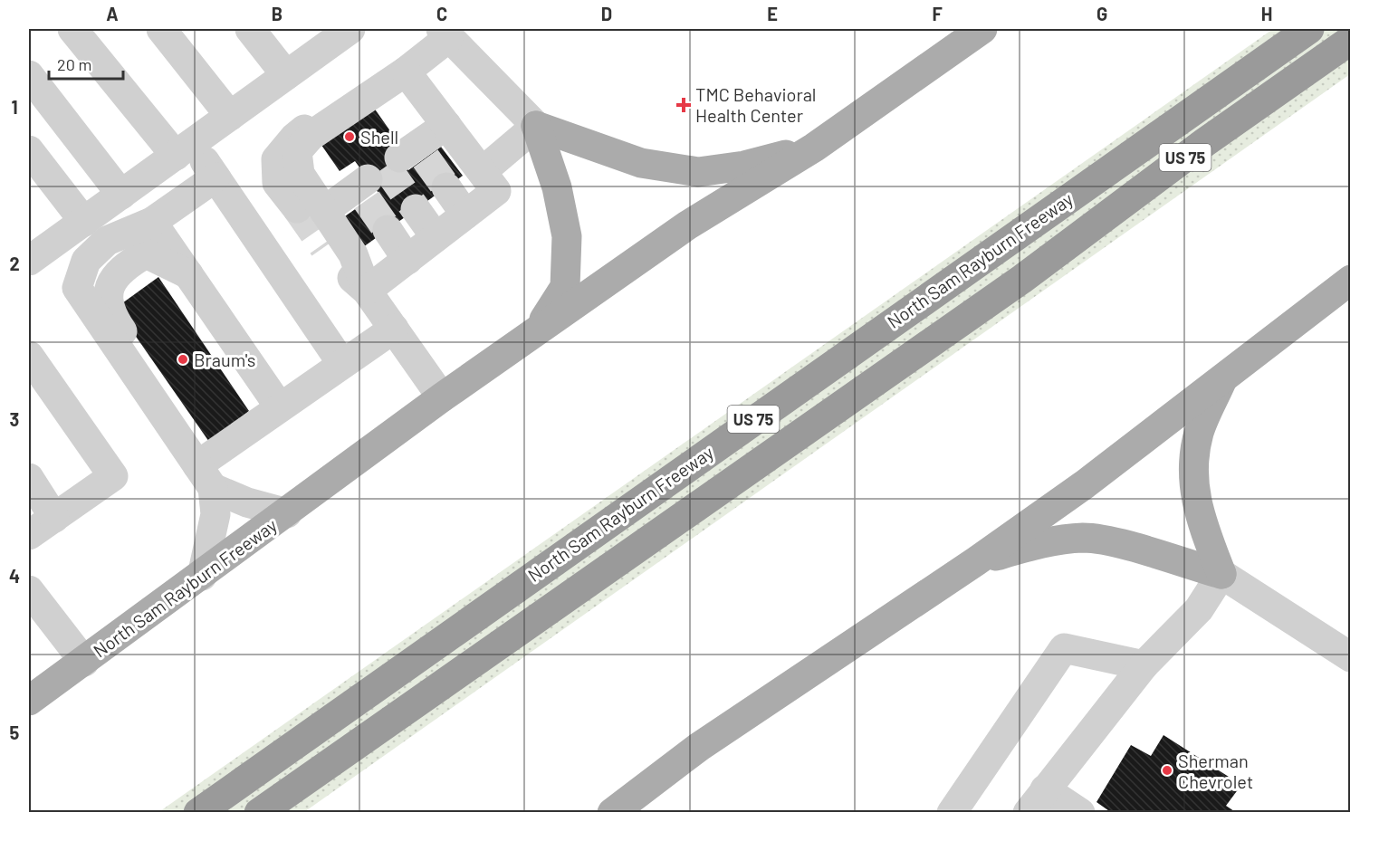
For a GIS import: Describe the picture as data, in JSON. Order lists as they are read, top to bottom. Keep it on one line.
{"streets":{"highway":["US 75","North Sam Rayburn Freeway"]},"places":{"health":["TMC Behavioral Health Center"],"other":["Shell","Braum's","Sherman Chevrolet"]},"scale_bar":"20 m","grid":{"columns":["A","B","C","D","E","F","G","H"],"rows":["1","2","3","4","5"]}}
